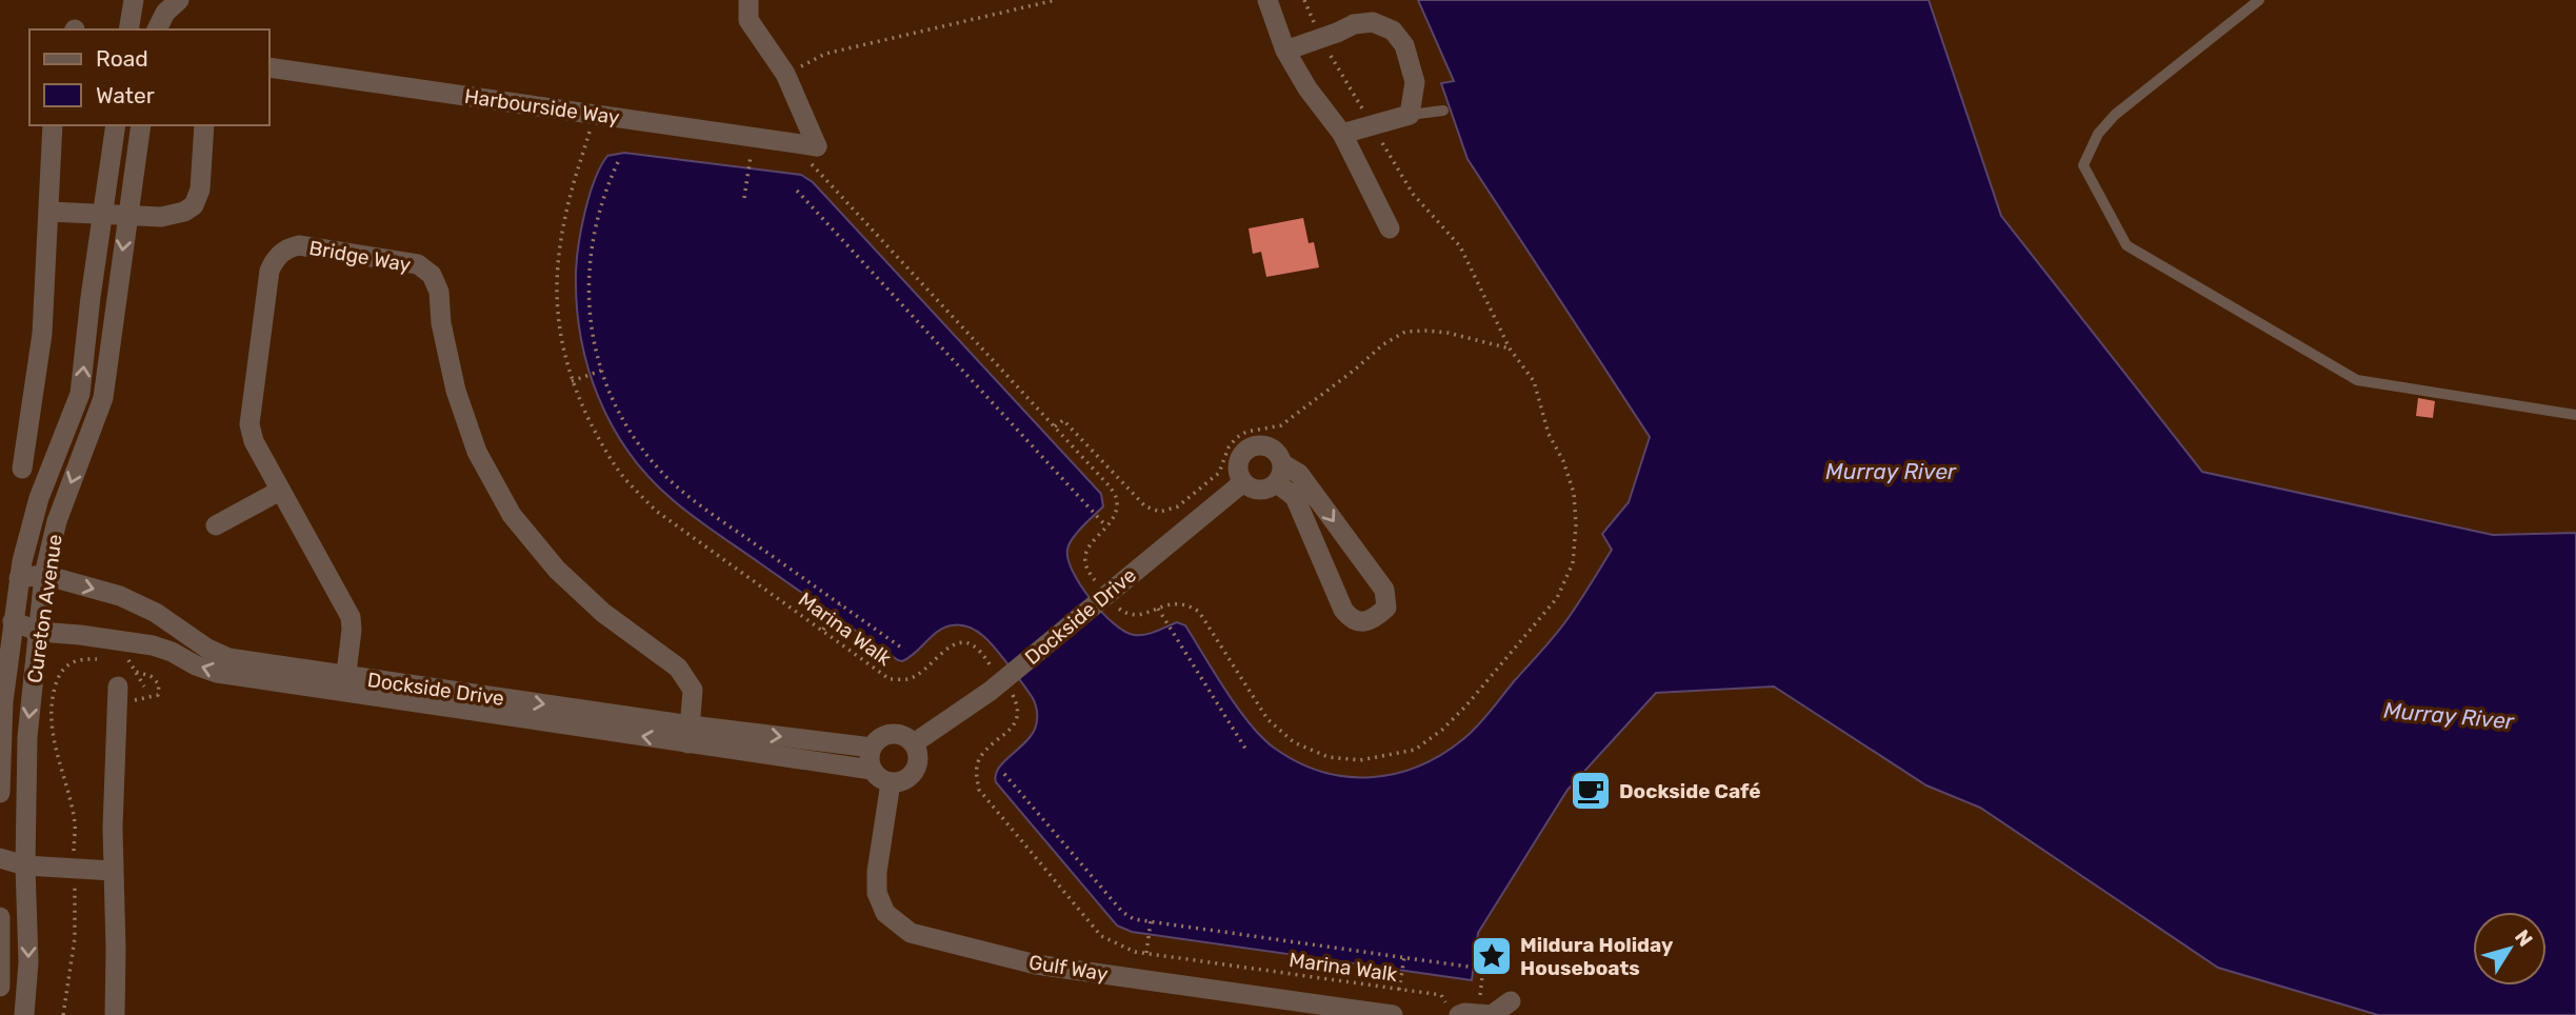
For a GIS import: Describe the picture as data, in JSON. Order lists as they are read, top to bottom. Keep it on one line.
{"streets":{"street":["Harbourside Way","Bridge Way","Cureton Avenue","Dockside Drive","Gulf Way"],"path":["Marina Walk"]},"crossings":[["Bridge Way","Dockside Drive"],["Cureton Avenue","Dockside Drive"],["Dockside Drive","Marina Walk"],["Dockside Drive","Gulf Way"]],"water":["Murray River"],"places":{"cafe":["Dockside Café"],"place":["Mildura Holiday Houseboats"]},"legend":["Road","Water"],"north":"top right"}
